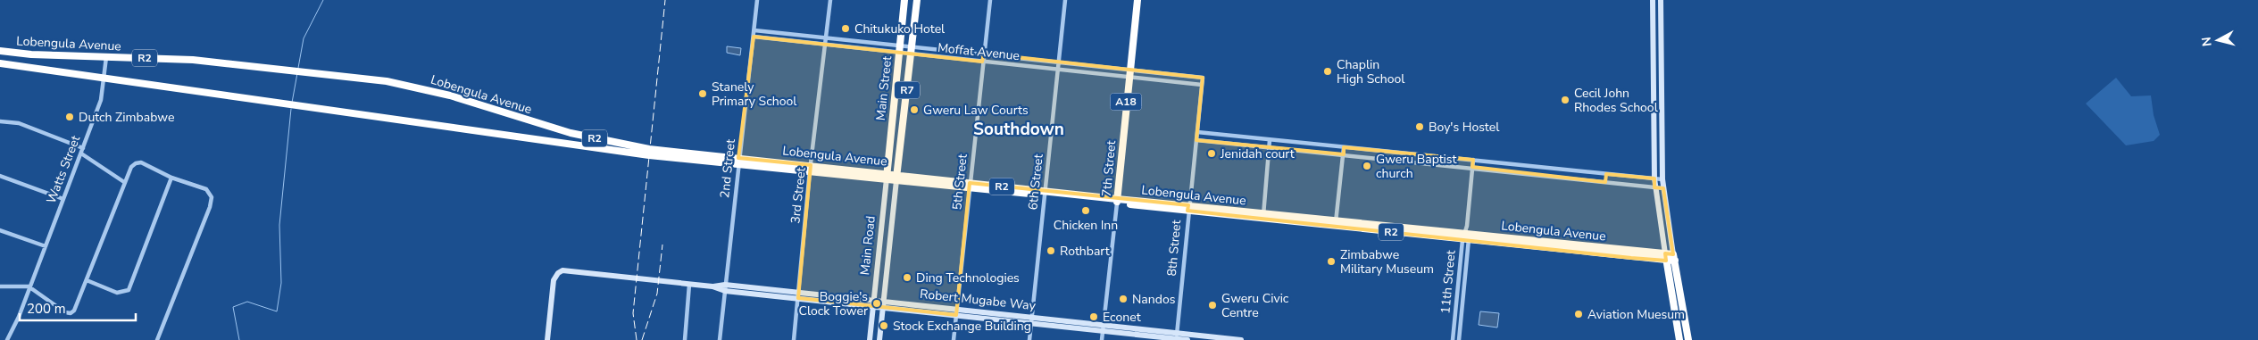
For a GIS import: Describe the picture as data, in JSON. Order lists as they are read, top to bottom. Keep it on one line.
{"streets":{"highway":["Lobengula Avenue","R2","Main Street","R7","A18","7th Street"],"street":["Moffat Avenue","2nd Street","Watts Street","5th Street","6th Street","3rd Street","Main Road","8th Street","11th Street","Robert Mugabe Way"]},"crossings":[["Lobengula Avenue","Main Street"],["Lobengula Avenue","2nd Street"],["Lobengula Avenue","7th Street"],["Lobengula Avenue","Watts Street"],["Lobengula Avenue","5th Street"],["Lobengula Avenue","6th Street"],["Lobengula Avenue","3rd Street"],["Lobengula Avenue","Main Road"],["Lobengula Avenue","8th Street"],["Lobengula Avenue","11th Street"],["Moffat Avenue","Main Street"],["Moffat Avenue","2nd Street"],["Moffat Avenue","7th Street"],["Moffat Avenue","5th Street"],["Moffat Avenue","6th Street"],["Moffat Avenue","3rd Street"],["Moffat Avenue","8th Street"],["Main Street","Main Road"],["2nd Street","Robert Mugabe Way"],["7th Street","Robert Mugabe Way"],["5th Street","Robert Mugabe Way"],["6th Street","Robert Mugabe Way"],["3rd Street","Robert Mugabe Way"],["Main Road","Robert Mugabe Way"],["8th Street","Robert Mugabe Way"]],"districts":["Southdown"],"places":["Chitukuko Hotel","Chaplin High School","Stanely Primary School","Cecil John Rhodes School","Gweru Law Courts","Dutch Zimbabwe","Boy's Hostel","Jenidah court","Gweru Baptist church","Chicken Inn","Rothbart","Zimbabwe Military Museum","Ding Technologies","Nandos","Boggie's Clock Tower","Gweru Civic Centre","Aviation Muesum","Econet","Stock Exchange Building"],"scale_bar":"200 m","north":"left"}
